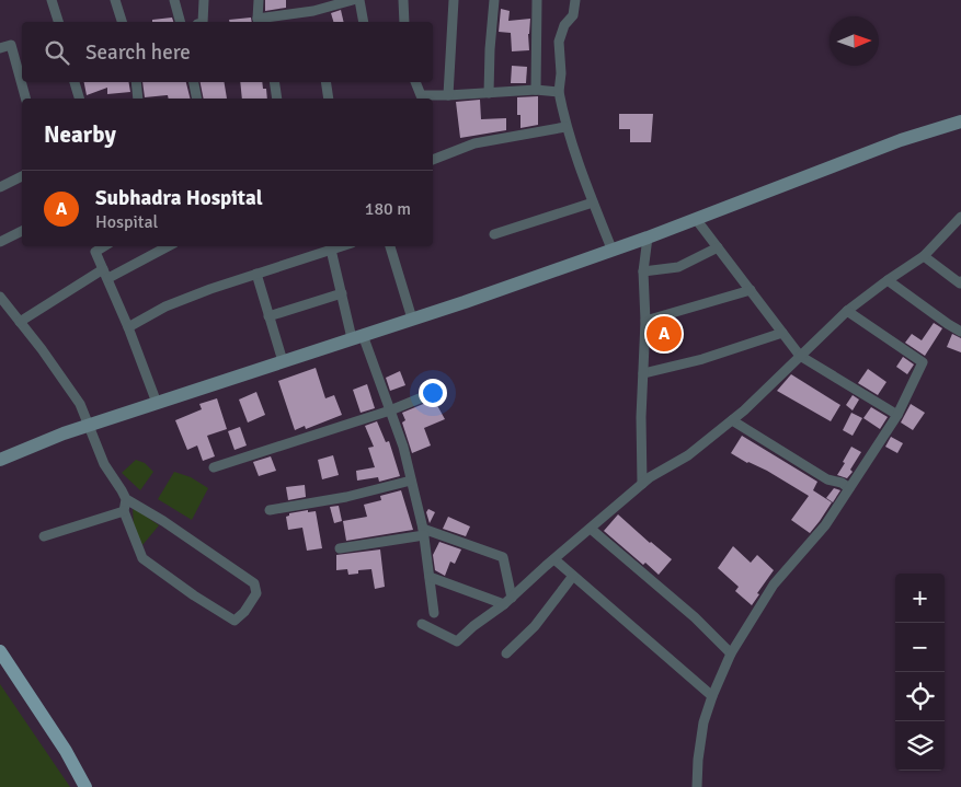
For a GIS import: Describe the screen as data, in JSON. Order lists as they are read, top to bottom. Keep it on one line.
{"north":"right","page":{"search":"Search here","heading":"Nearby","list":[{"mark":"A","name":"Subhadra Hospital","note":"Hospital","value":"180 m"}],"pins":"A","map_buttons":["+","−"]}}
